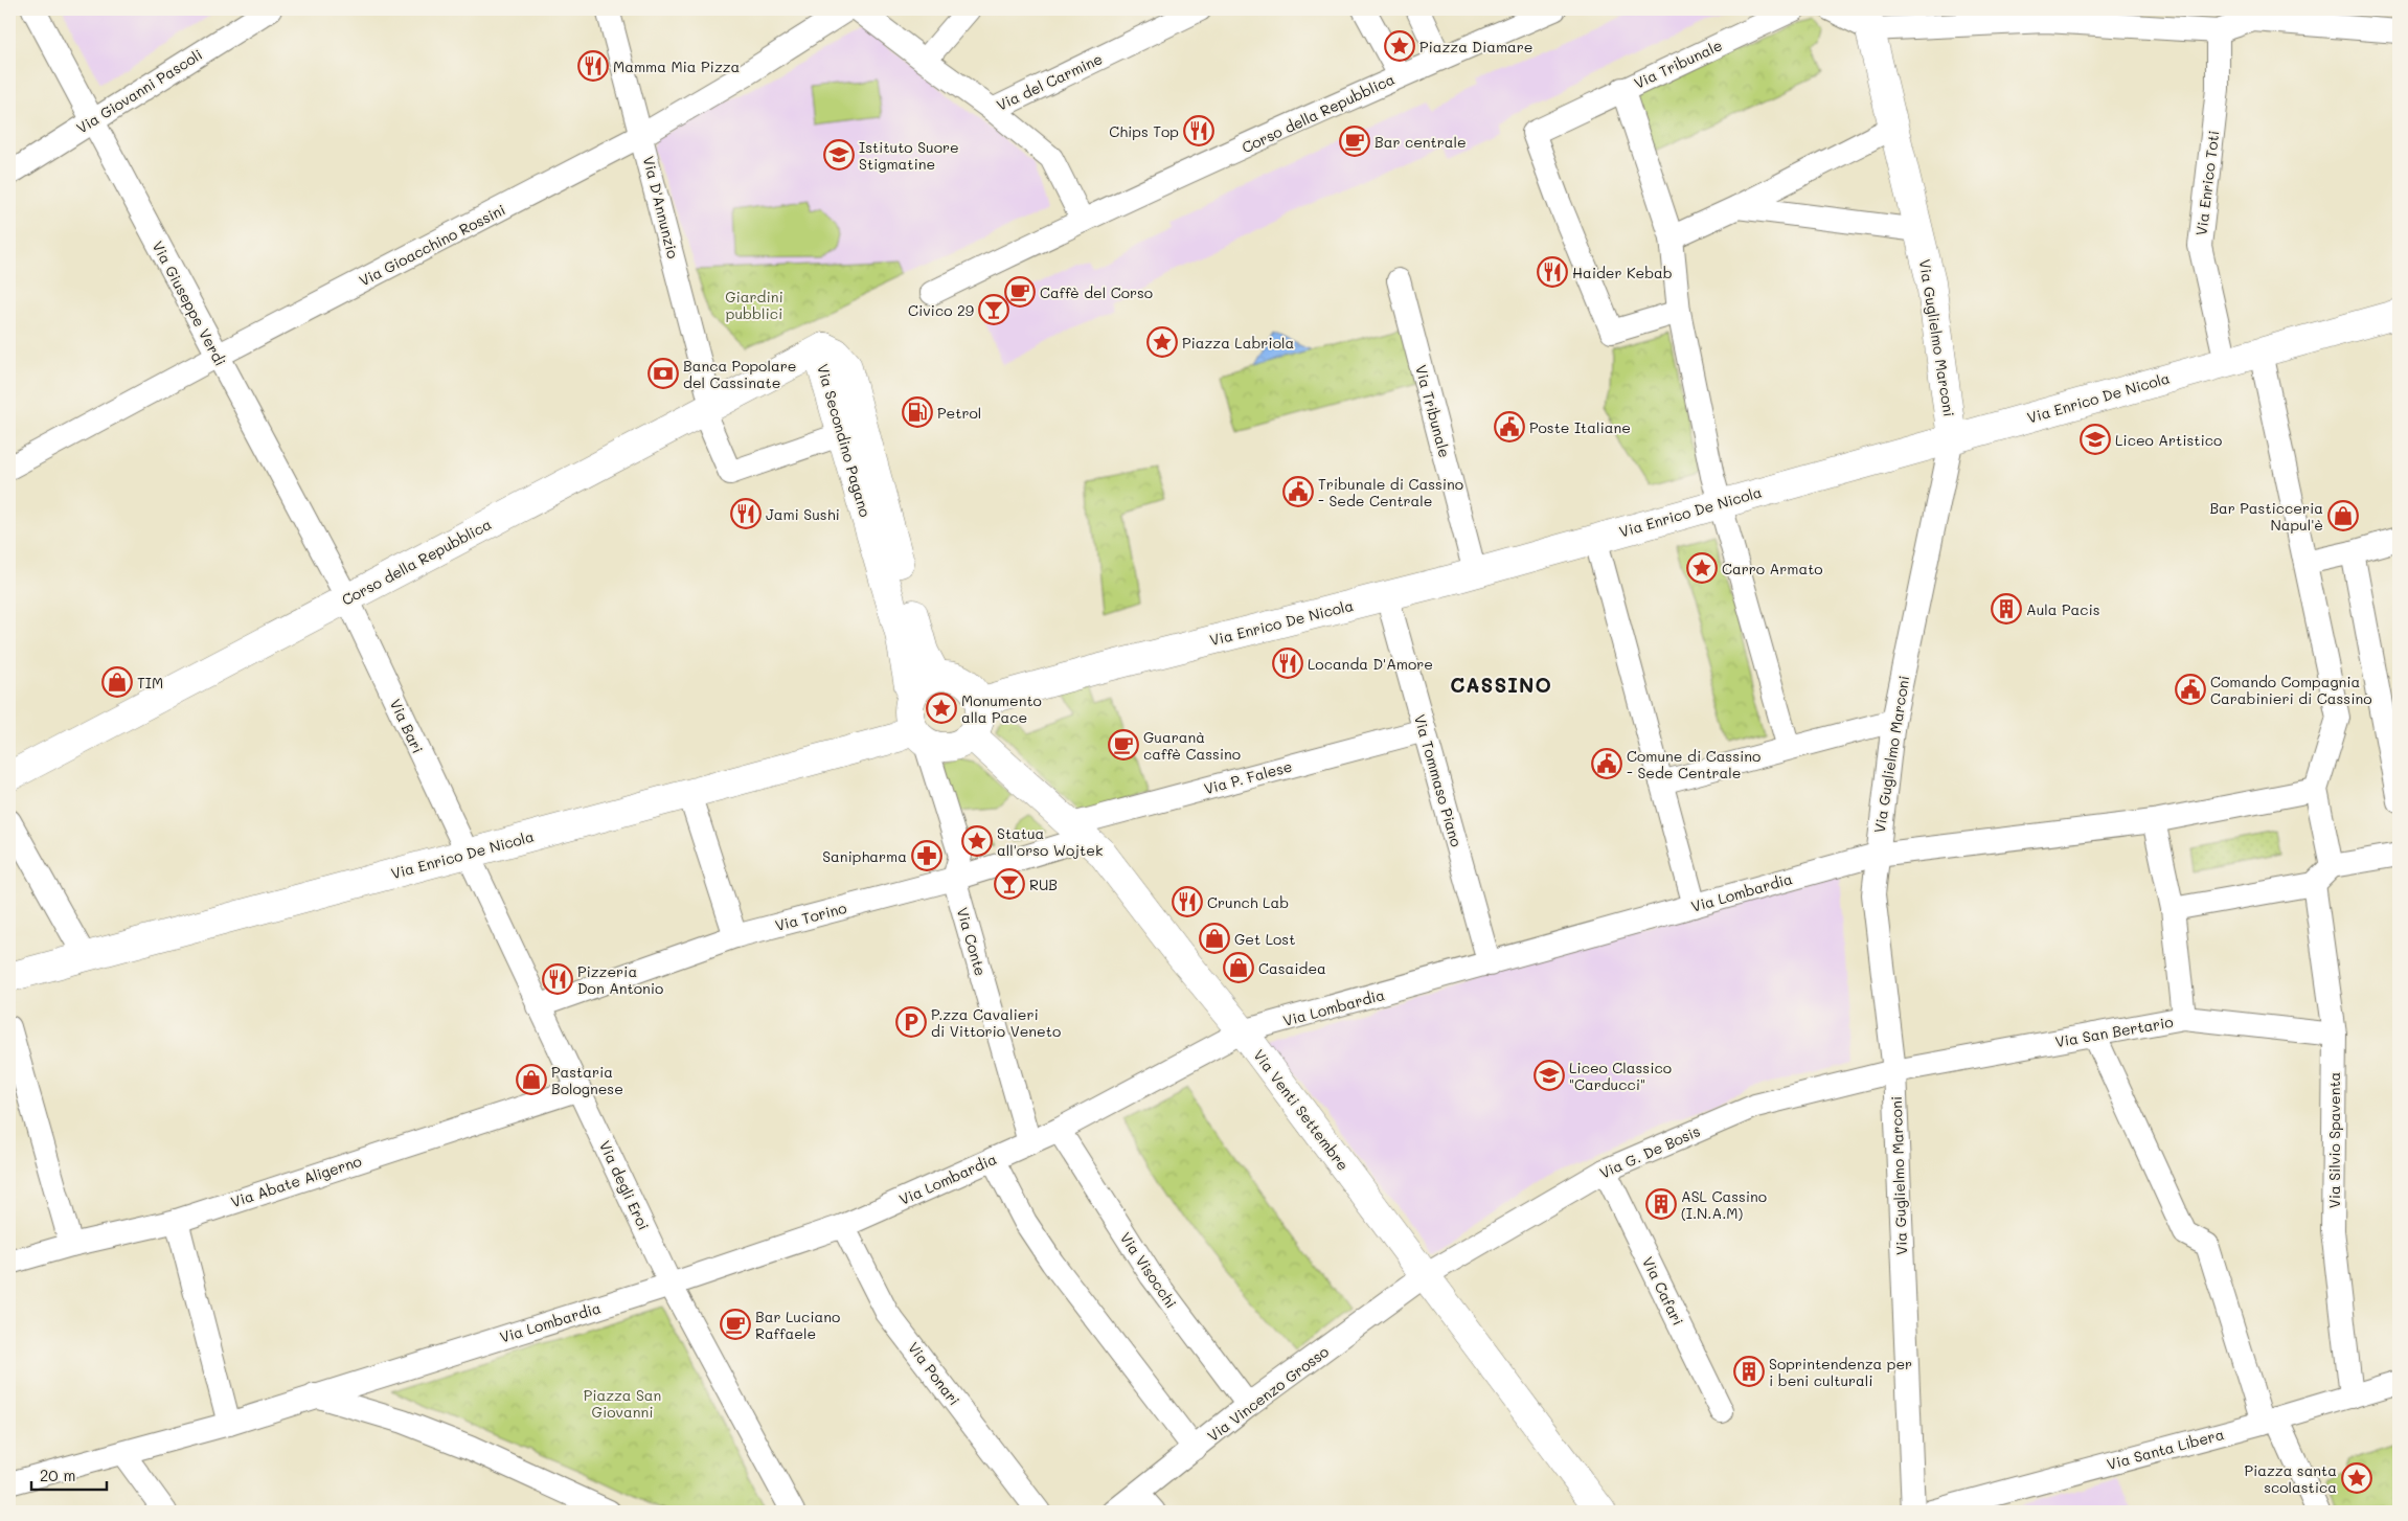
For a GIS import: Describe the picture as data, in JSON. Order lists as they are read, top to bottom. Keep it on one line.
{"streets":{"main road":["Corso della Repubblica","Via Guglielmo Marconi","Via Enrico De Nicola","Via Secondino Pagano","Via Venti Settembre"],"street":["Via Tribunale","Via del Carmine","Via Giovanni Pascoli","Via Enrico Toti","Via D'Annunzio","Via Gioacchino Rossini","Via Giuseppe Verdi","Via Bari","Via P. Falese","Via Tommaso Piano","Via Lombardia","Via Torino","Via Conte","Via San Bertario","Via Silvio Spaventa","Via G. De Bosis","Via Abate Aligerno","Via degli Eroi","Via Visocchi","Via Cafari","Via Ponari","Via Vincenzo Grosso","Via Santa Libera"]},"crossings":[["Via Tribunale","Via Enrico De Nicola"],["Via Giovanni Pascoli","Via Giuseppe Verdi"],["Corso della Repubblica","Via D'Annunzio"],["Corso della Repubblica","Via Giuseppe Verdi"],["Corso della Repubblica","Via Secondino Pagano"],["Corso della Repubblica","Via Bari"],["Via Enrico Toti","Via Enrico De Nicola"],["Via D'Annunzio","Via Gioacchino Rossini"],["Via D'Annunzio","Via Secondino Pagano"],["Via Gioacchino Rossini","Via Giuseppe Verdi"],["Via Giuseppe Verdi","Via Bari"],["Via Guglielmo Marconi","Via Enrico De Nicola"],["Via Guglielmo Marconi","Via Lombardia"],["Via Guglielmo Marconi","Via San Bertario"],["Via Guglielmo Marconi","Via G. De Bosis"],["Via Enrico De Nicola","Via Secondino Pagano"],["Via Enrico De Nicola","Via Bari"],["Via Enrico De Nicola","Via Tommaso Piano"],["Via Enrico De Nicola","Via Conte"],["Via Enrico De Nicola","Via Venti Settembre"],["Via Enrico De Nicola","Via degli Eroi"],["Via Secondino Pagano","Via Conte"],["Via Secondino Pagano","Via Venti Settembre"],["Via Bari","Via degli Eroi"],["Via P. Falese","Via Tommaso Piano"],["Via P. Falese","Via Torino"],["Via P. Falese","Via Venti Settembre"],["Via Tommaso Piano","Via Lombardia"],["Via Lombardia","Via Conte"],["Via Lombardia","Via Venti Settembre"],["Via Lombardia","Via degli Eroi"],["Via Lombardia","Via Visocchi"],["Via Lombardia","Via Ponari"],["Via Torino","Via Conte"],["Via Torino","Via Venti Settembre"],["Via Torino","Via degli Eroi"],["Via Conte","Via Venti Settembre"],["Via San Bertario","Via Silvio Spaventa"],["Via San Bertario","Via G. De Bosis"],["Via Venti Settembre","Via G. De Bosis"],["Via Venti Settembre","Via Vincenzo Grosso"],["Via Silvio Spaventa","Via Santa Libera"],["Via G. De Bosis","Via Cafari"],["Via G. De Bosis","Via Vincenzo Grosso"],["Via Abate Aligerno","Via degli Eroi"],["Via Visocchi","Via Vincenzo Grosso"]],"districts":["CASSINO"],"parks":["Giardini pubblici","Piazza San Giovanni"],"places":{"place":["Piazza Diamare","Piazza Labriola","Carro Armato","Monumento alla Pace","Statua all'orso Wojtek","Piazza santa scolastica"],"restaurant":["Mamma Mia Pizza","Chips Top","Haider Kebab","Jami Sushi","Locanda D'Amore","Crunch Lab","Pizzeria Don Antonio"],"cafe":["Bar centrale","Caffè del Corso","Guaranà caffè Cassino","Bar Luciano Raffaele"],"school or university":["Istituto Suore Stigmatine","Liceo Artistico","Liceo Classico \"Carducci\""],"bar":["Civico 29","RUB"],"bank":["Banca Popolare del Cassinate"],"fuel station":["Petrol"],"public building":["Poste Italiane","Tribunale di Cassino - Sede Centrale","Comando Compagnia Carabinieri di Cassino","Comune di Cassino - Sede Centrale"],"shop":["Bar Pasticceria Napul'è","TIM","Get Lost","Casaidea","Pastaria Bolognese"],"building":["Aula Pacis","ASL Cassino (I.N.A.M)","Soprintendenza per i beni culturali"],"pharmacy":["Sanipharma"],"parking":["P.zza Cavalieri di Vittorio Veneto"]},"scale_bar":"20 m"}
